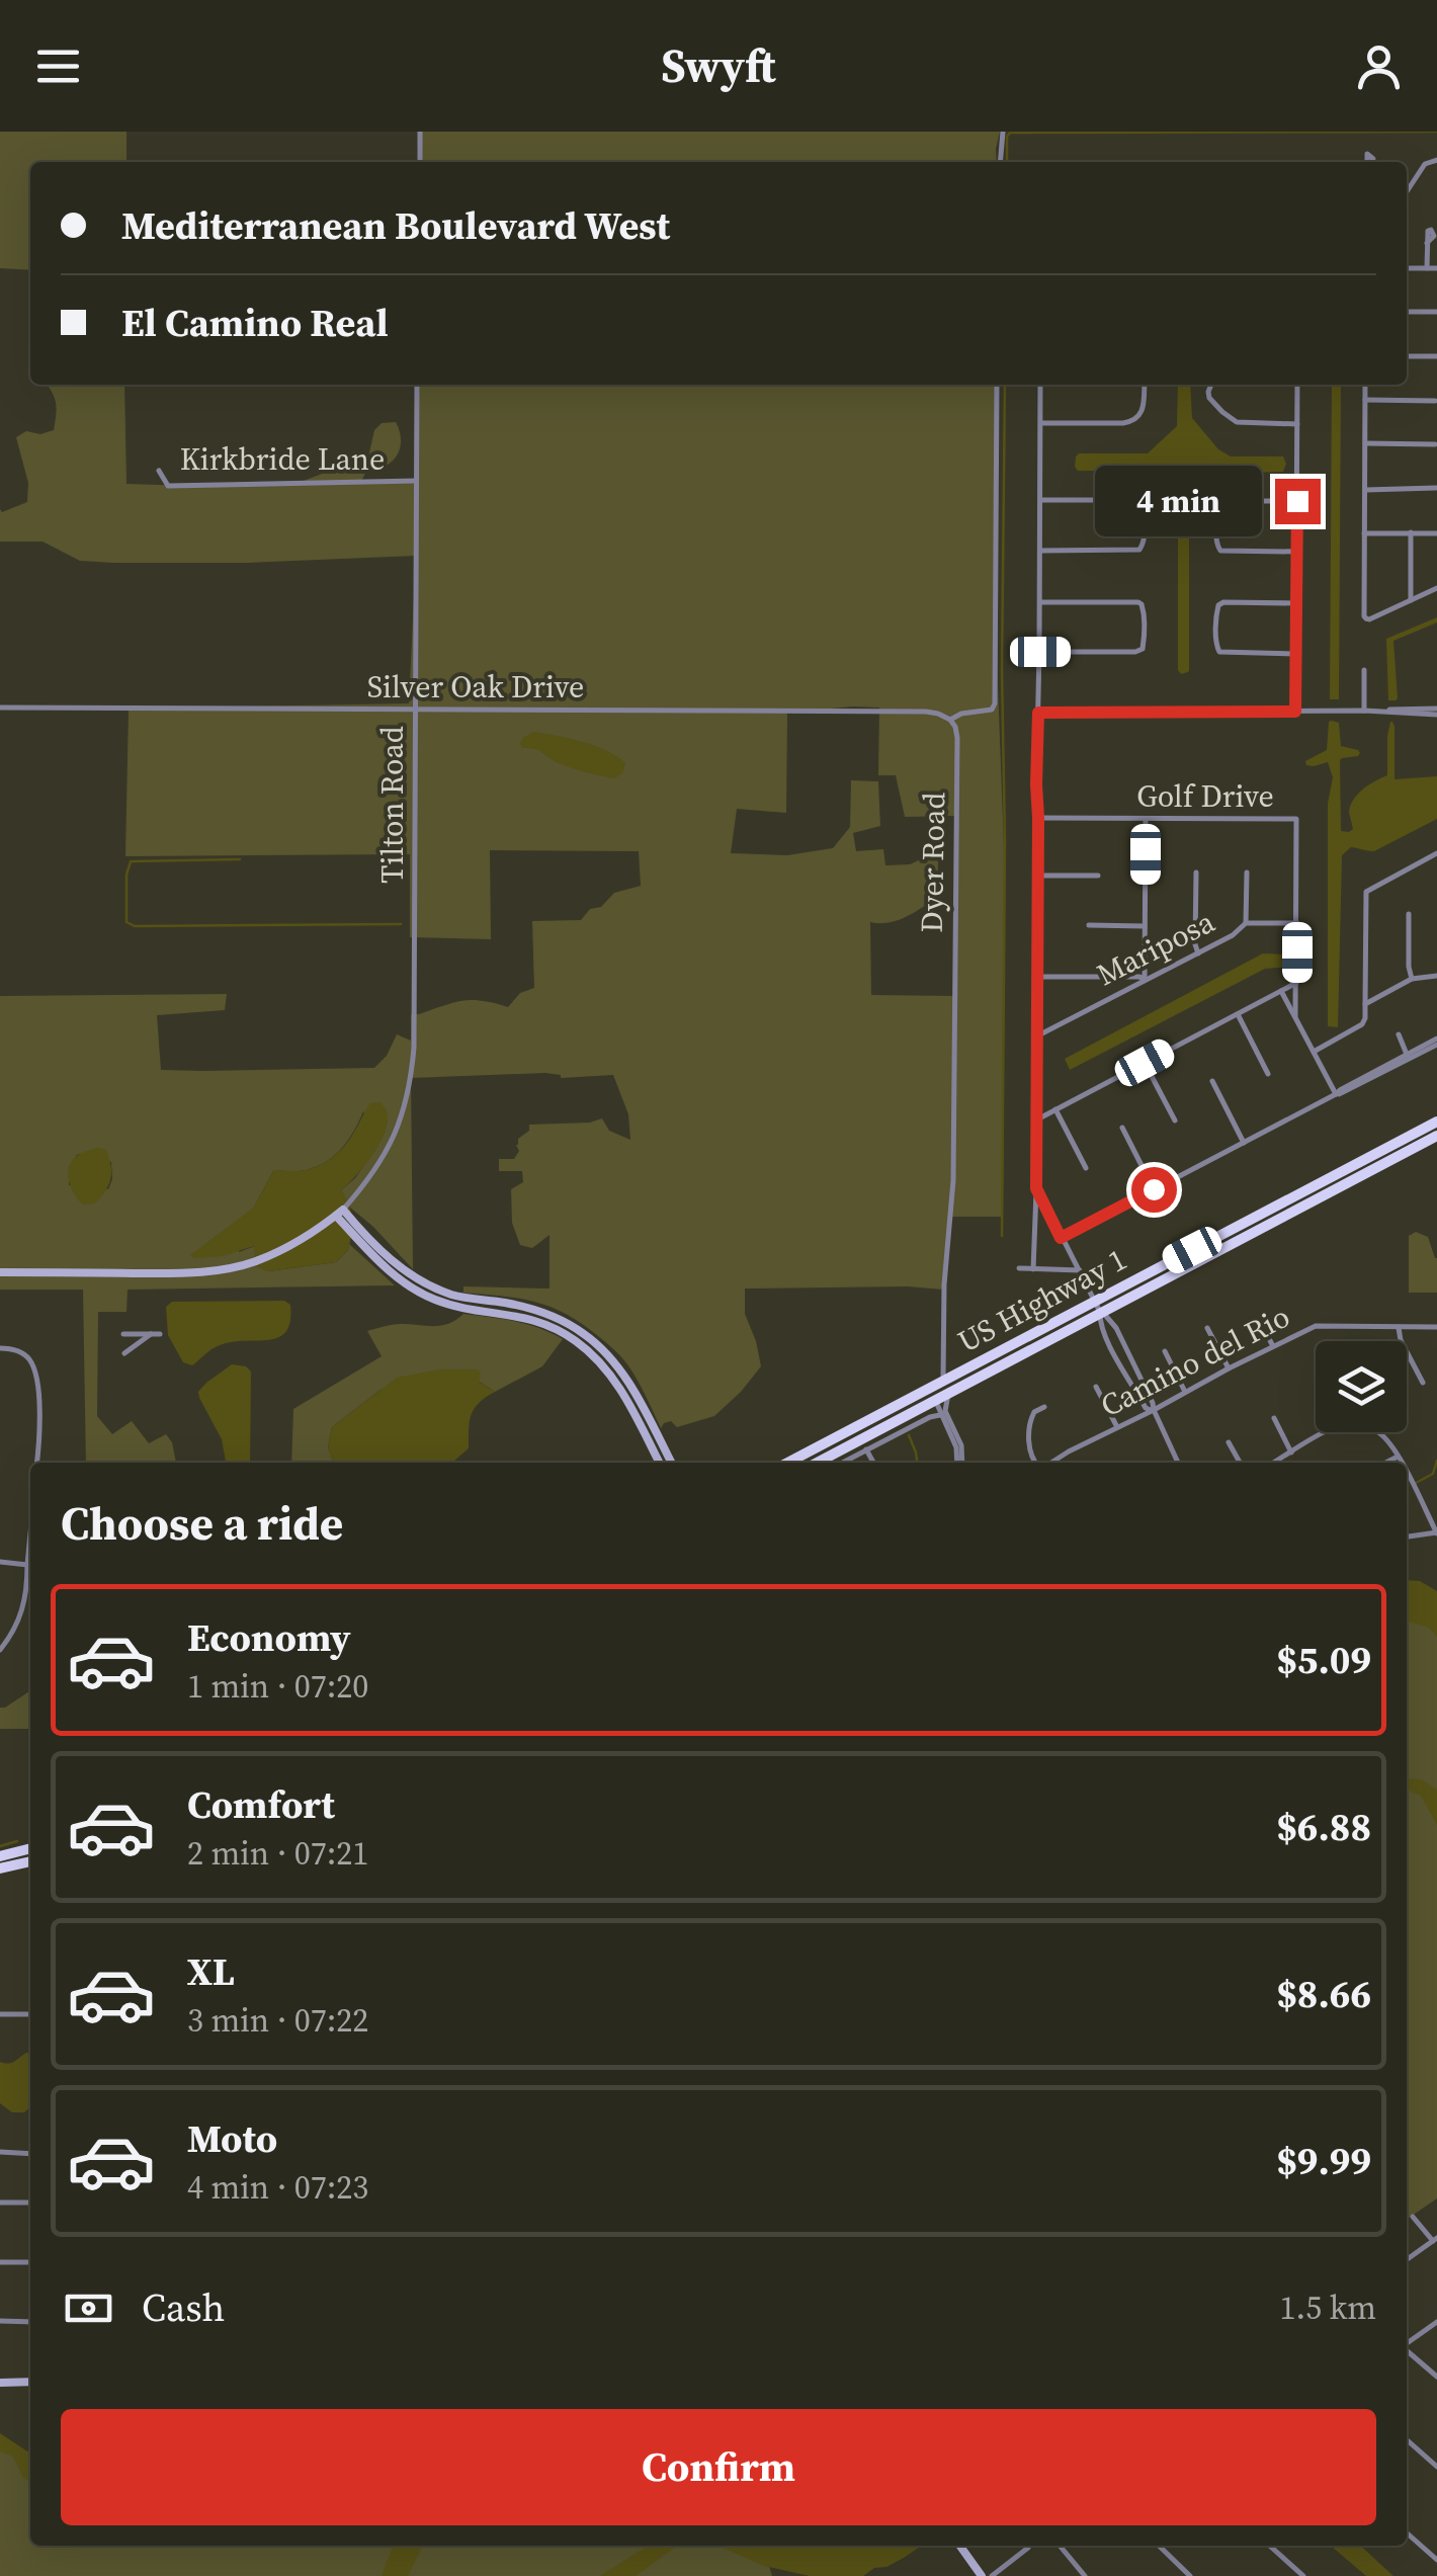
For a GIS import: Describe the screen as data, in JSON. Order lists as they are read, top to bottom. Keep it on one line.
{"streets":{"main road":["US Highway 1"],"street":["Kirkbride Lane","Silver Oak Drive","Golf Drive","Tilton Road","Dyer Road","Mariposa","Camino del Rio"]},"crossings":[["Kirkbride Lane","Tilton Road"],["Silver Oak Drive","Tilton Road"],["Silver Oak Drive","Dyer Road"],["Golf Drive","Mariposa"],["Dyer Road","US Highway 1"]],"page":{"header":"Swyft","banner":["Mediterranean Boulevard West","El Camino Real"],"bubble":"4 min","heading":"Choose a ride","list":[{"name":"Economy","note":"1 min · 07:20","value":"$5.09"},{"name":"Comfort","note":"2 min · 07:21","value":"$6.88"},{"name":"XL","note":"3 min · 07:22","value":"$8.66"},{"name":"Moto","note":"4 min · 07:23","value":"$9.99"}],"pay":["Cash","1.5 km"],"buttons":"Confirm"}}
